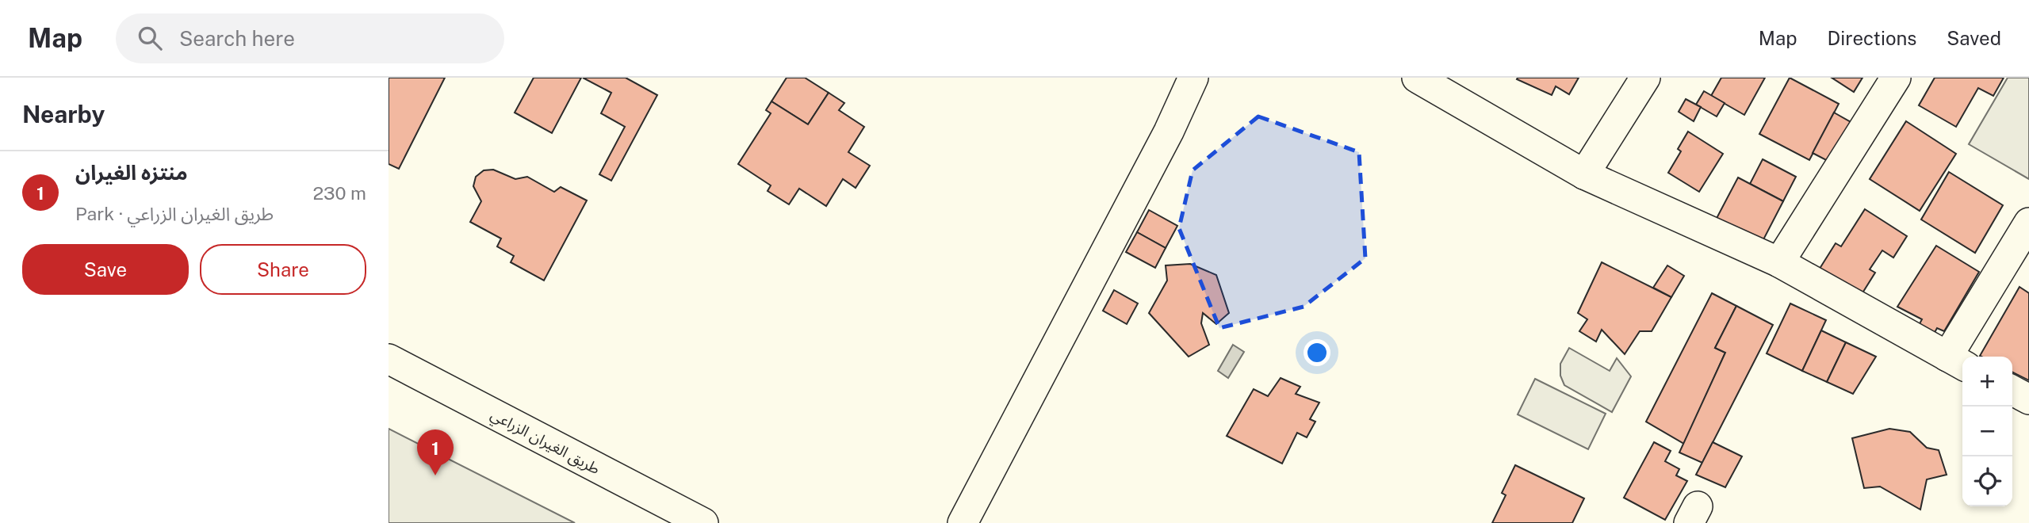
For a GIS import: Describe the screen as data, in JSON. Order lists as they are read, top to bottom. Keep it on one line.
{"streets":{"street":["طريق الغيران الزراعي"]},"page":{"header":"Map","search":"Search here","nav":["Map","Directions","Saved"],"heading":"Nearby","list":[{"mark":"1","name":"منتزه الغيران","note":"Park · طريق الغيران الزراعي","value":"230 m"}],"buttons":["Save","Share"],"map_buttons":["+","−"],"pins":"1"}}
